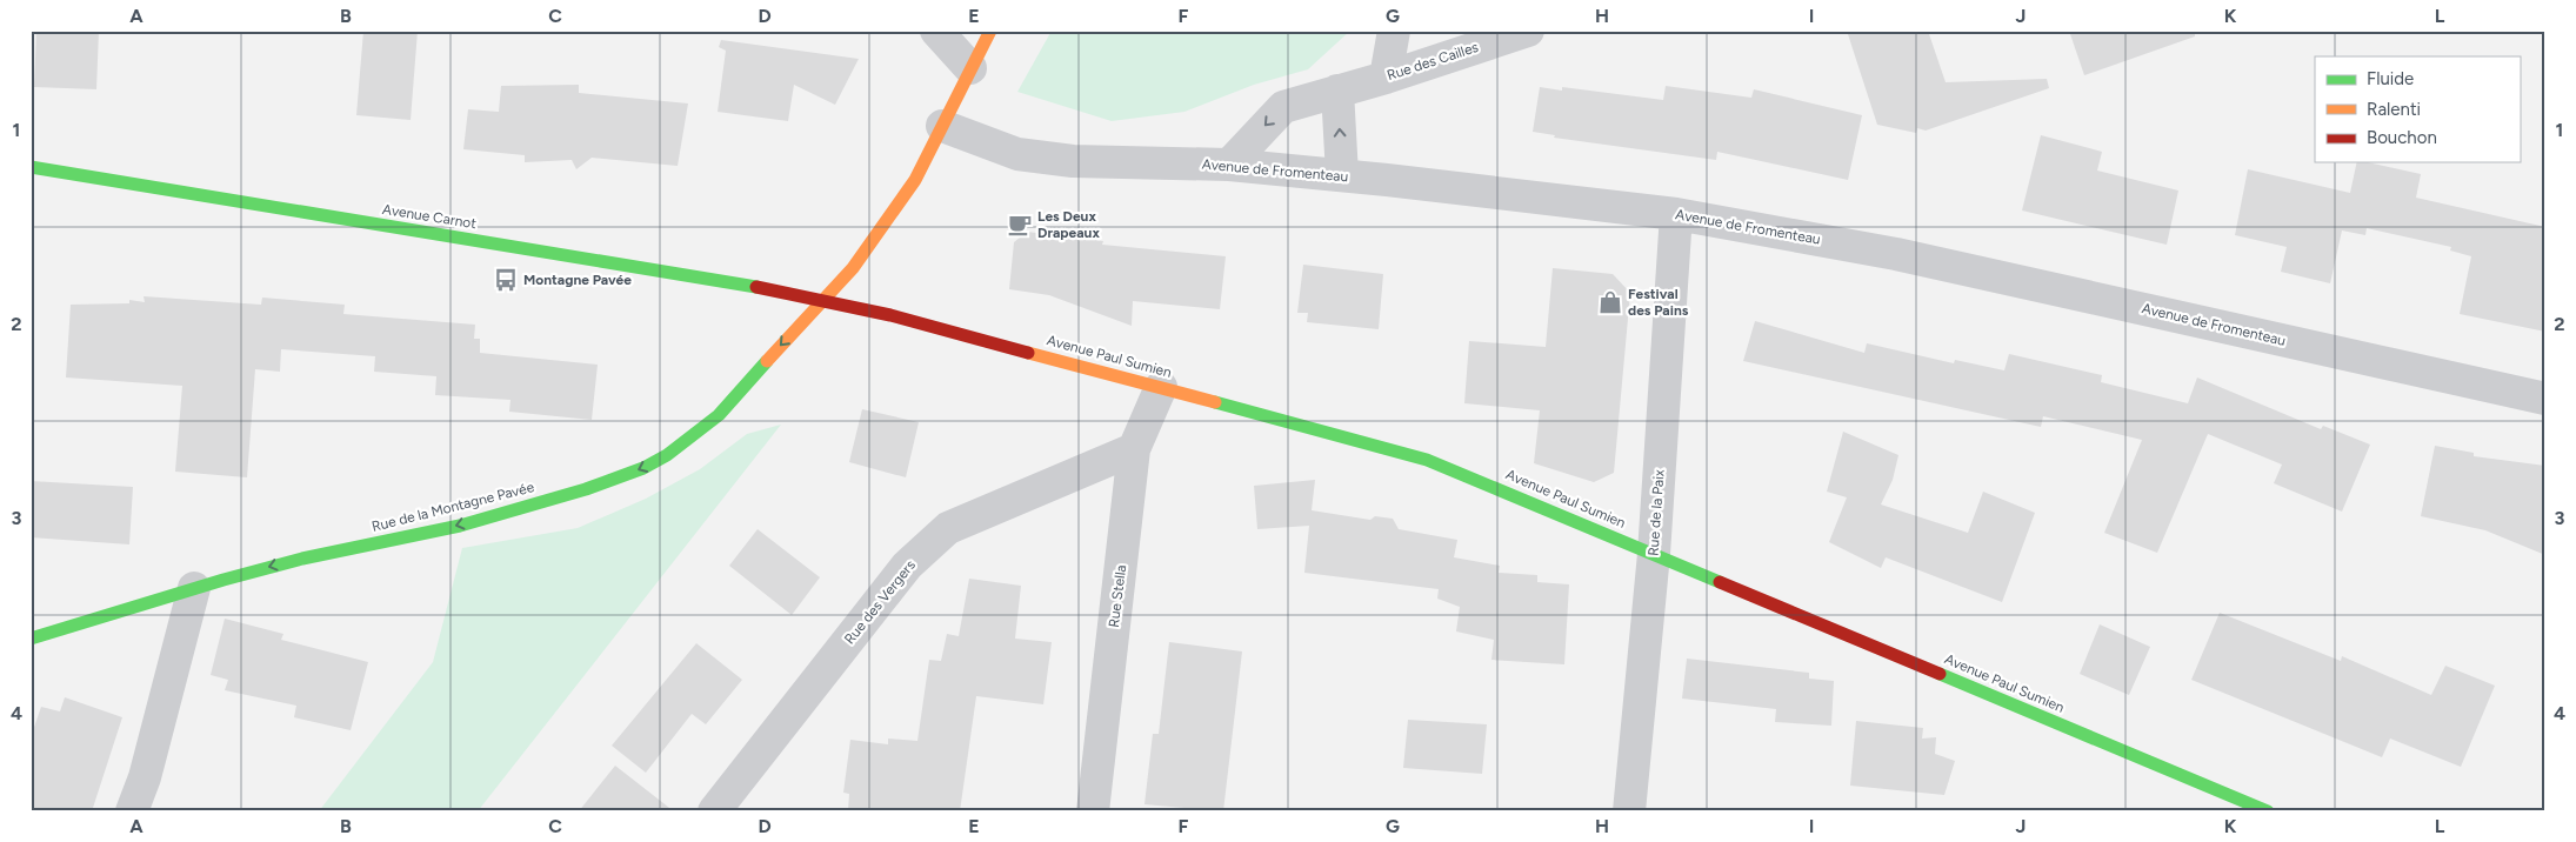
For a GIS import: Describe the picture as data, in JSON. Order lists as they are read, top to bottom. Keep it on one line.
{"streets":{"street":["Rue des Cailles","Avenue de Fromenteau","Avenue Carnot","Avenue Paul Sumien","Rue de la Montagne Pavée","Rue de la Paix","Rue Stella","Rue des Vergers"]},"crossings":[["Rue des Cailles","Avenue de Fromenteau"],["Avenue de Fromenteau","Rue de la Montagne Pavée"],["Avenue de Fromenteau","Rue de la Paix"],["Avenue Carnot","Avenue Paul Sumien"],["Avenue Carnot","Rue de la Montagne Pavée"],["Avenue Paul Sumien","Rue de la Montagne Pavée"],["Avenue Paul Sumien","Rue de la Paix"],["Avenue Paul Sumien","Rue Stella"],["Rue Stella","Rue des Vergers"]],"one_way":["Rue des Cailles","Rue de la Montagne Pavée"],"places":{"cafe":["Les Deux Drapeaux"],"bus stop":["Montagne Pavée"],"shop":["Festival des Pains"]},"legend":["Fluide","Ralenti","Bouchon"],"grid":{"columns":["A","B","C","D","E","F","G","H","I","J","K","L"],"rows":["1","2","3","4"]}}
